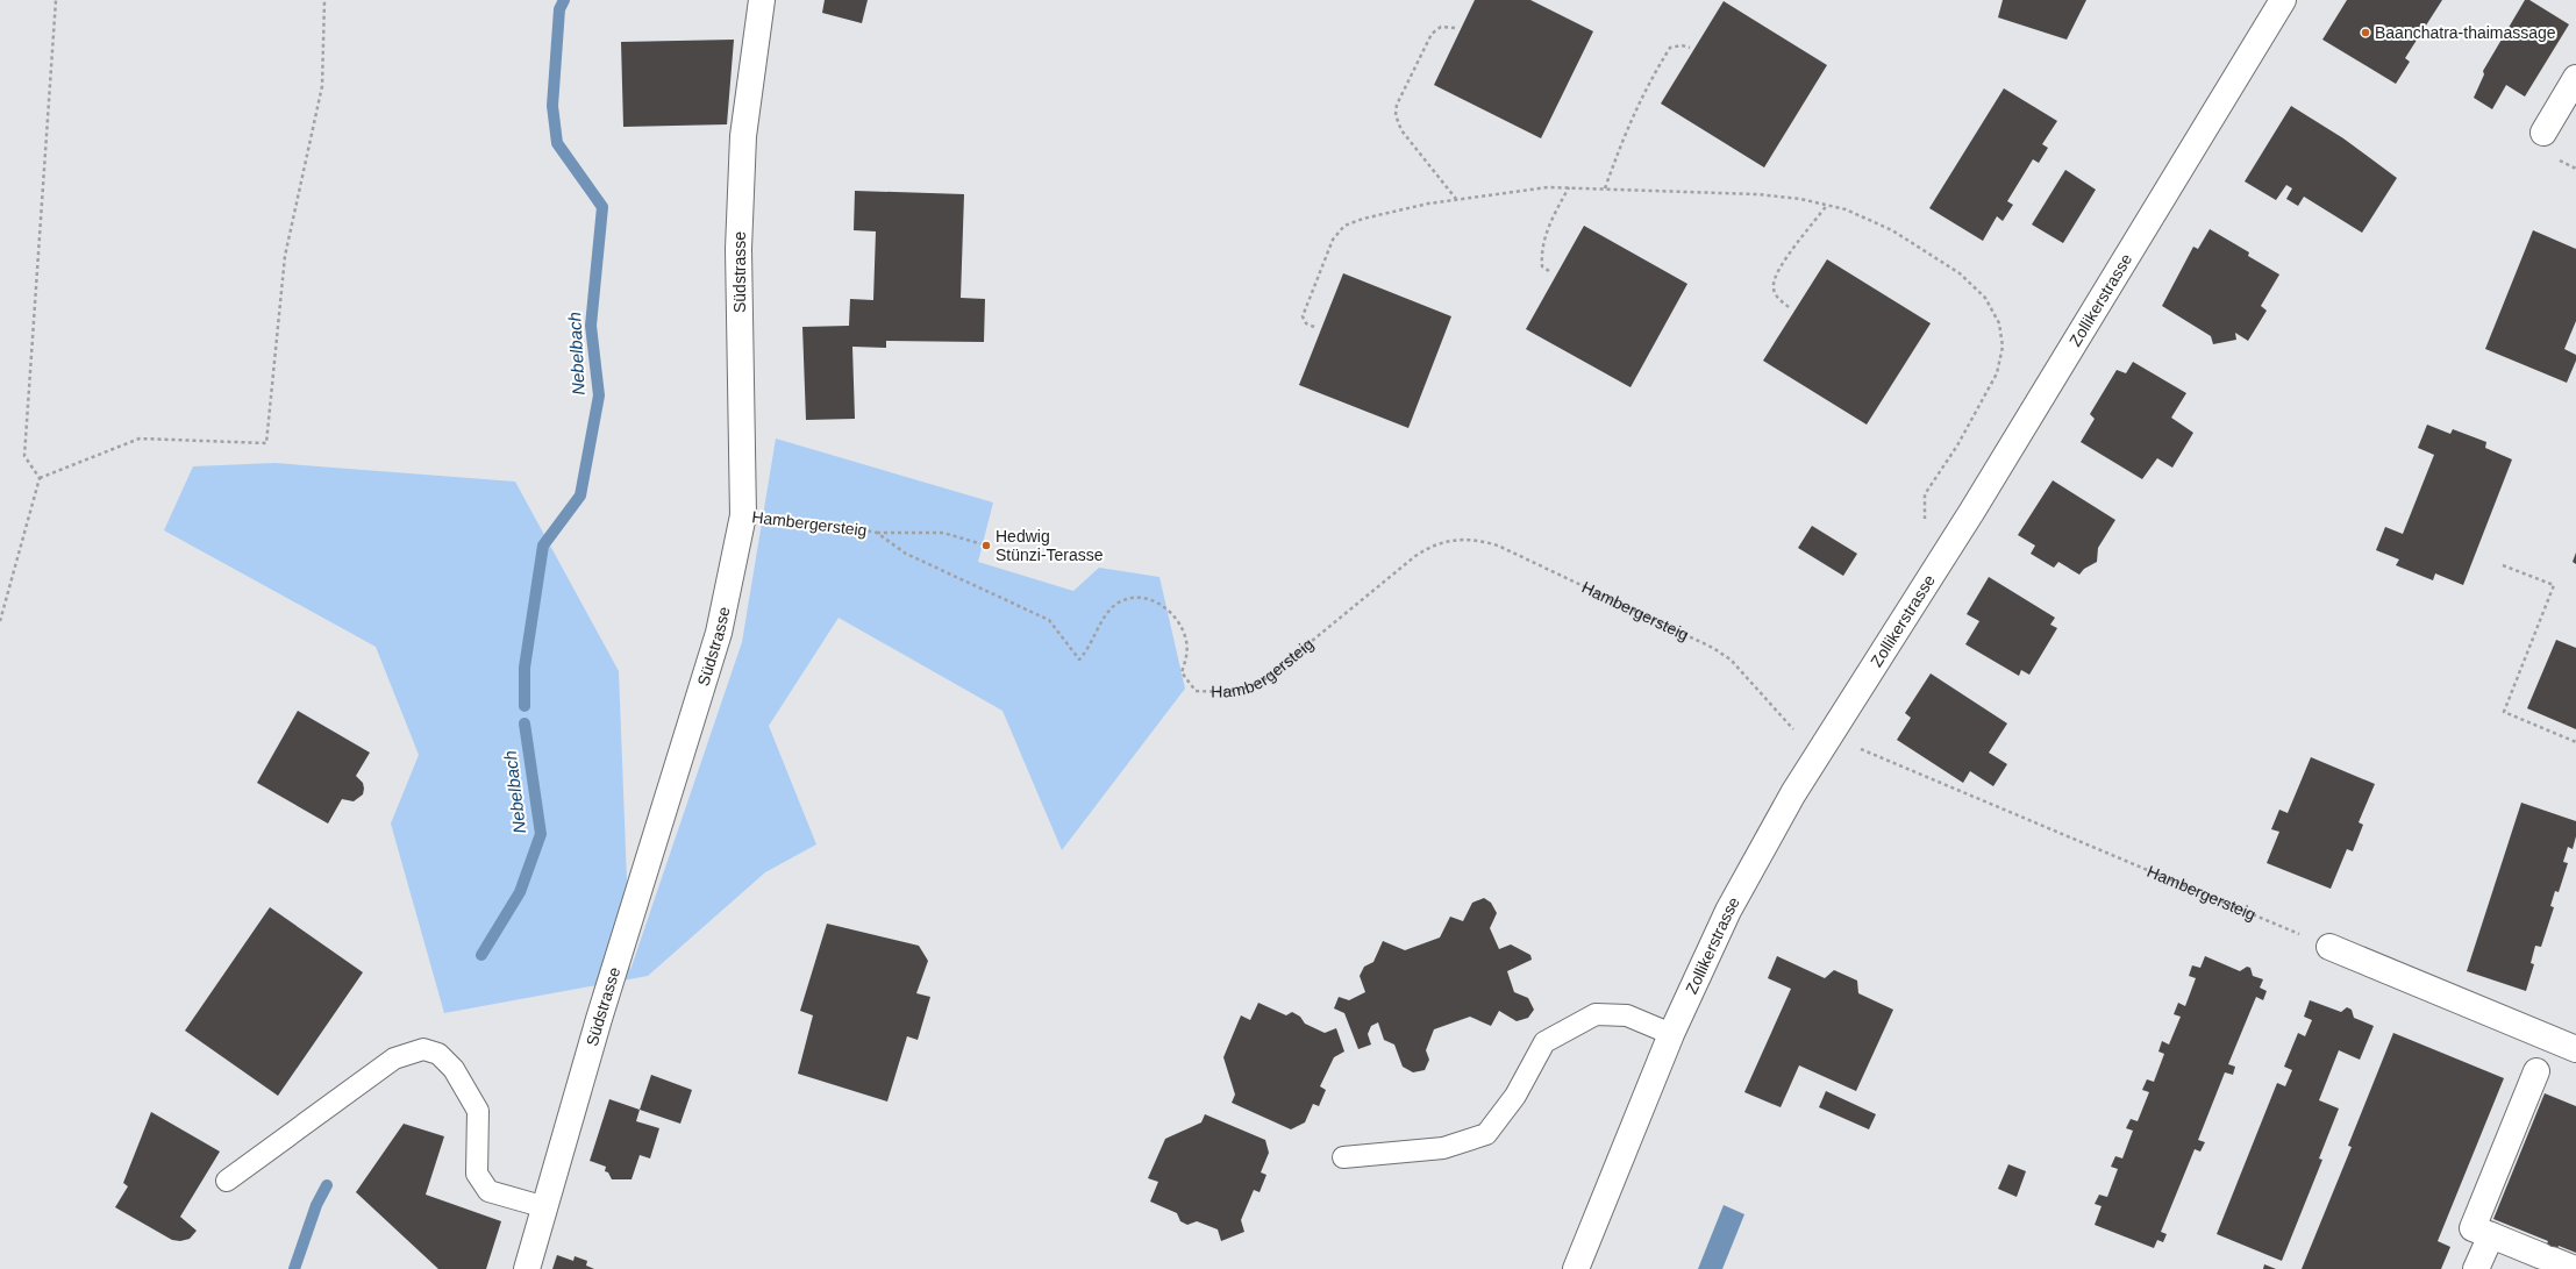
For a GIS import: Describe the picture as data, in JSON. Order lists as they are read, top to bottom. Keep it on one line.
{"streets":{"street":["Südstrasse","Zollikerstrasse"],"path":["Hambergersteig"]},"crossings":[["Südstrasse","Hambergersteig"],["Zollikerstrasse","Hambergersteig"]],"water":["Nebelbach"],"places":["Baanchatra-thaimassage","Hedwig Stünzi-Terasse"]}
